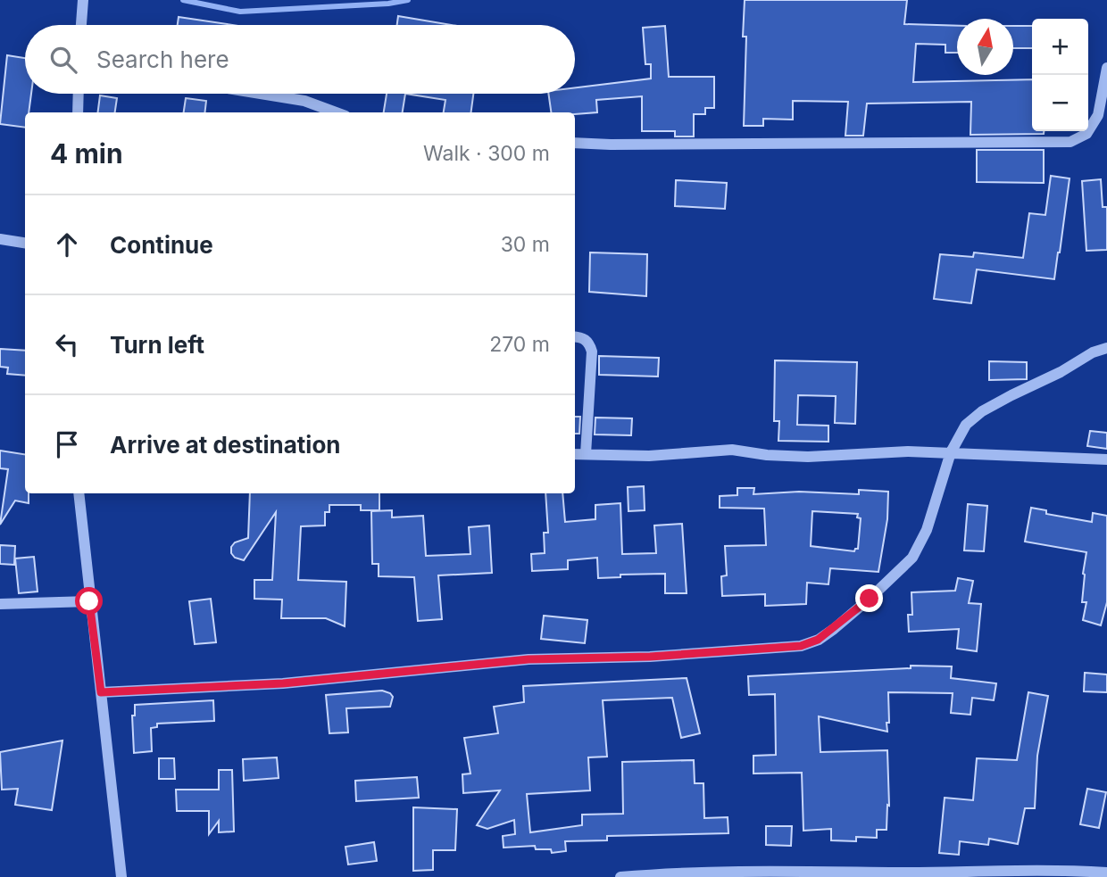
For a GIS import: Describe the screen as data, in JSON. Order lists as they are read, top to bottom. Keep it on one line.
{"north":"top","page":{"map_buttons":["+","−"],"search":"Search here","heading":["4 min","Walk · 300 m"],"list":[["Continue","30 m"],["Turn left","270 m"],"Arrive at destination"]}}
